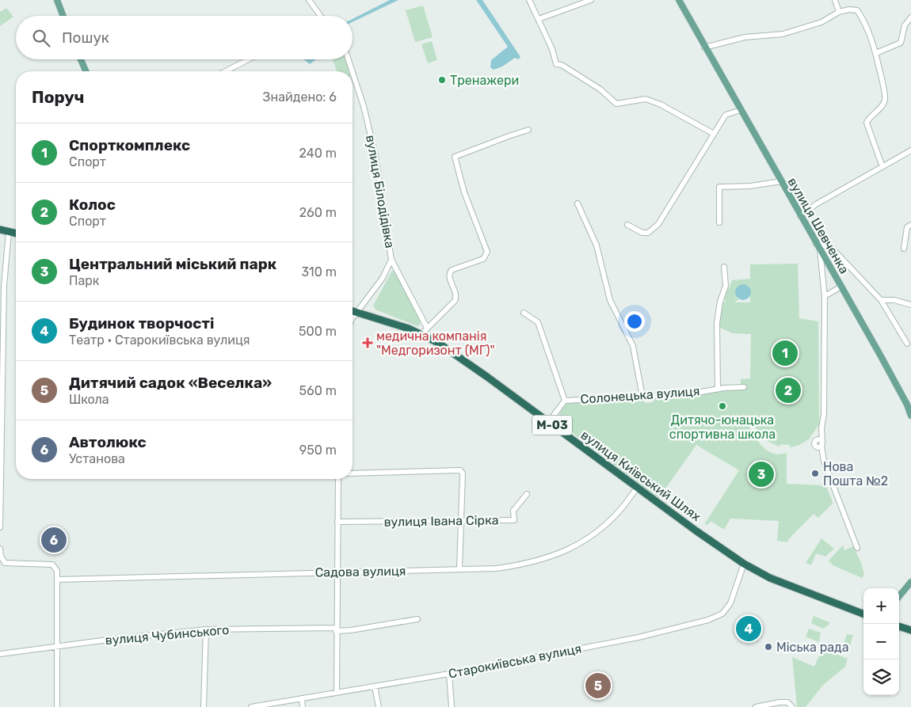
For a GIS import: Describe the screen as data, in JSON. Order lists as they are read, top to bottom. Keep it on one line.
{"streets":{"highway":["М-03","вулиця Київський Шлях"],"main road":["вулиця Шевченка"],"street":["вулиця Білодідівка","Солонецька вулиця","вулиця Івана Сірка","Садова вулиця","вулиця Чубинського","Старокиївська вулиця"]},"crossings":[["Солонецька вулиця","вулиця Київський Шлях"],["вулиця Київський Шлях","Садова вулиця"],["вулиця Київський Шлях","Старокиївська вулиця"]],"places":{"other":["Тренажери","Дитячо-юнацька спортивна школа","Нова Пошта №2","Міська рада"],"health":["медична компанія \"Медгоризонт (МГ)\""]},"page":{"search":"Пошук","heading":["Поруч","Знайдено: 6"],"list":[{"mark":"1","name":"Спорткомплекс","note":"Спорт","value":"240 m"},{"mark":"2","name":"Колос","note":"Спорт","value":"260 m"},{"mark":"3","name":"Центральний міський парк","note":"Парк","value":"310 m"},{"mark":"4","name":"Будинок творчості","note":"Театр · Старокиївська вулиця","value":"500 m"},{"mark":"5","name":"Дитячий садок «Веселка»","note":"Школа","value":"560 m"},{"mark":"6","name":"Автолюкс","note":"Установа","value":"950 m"}],"pins":["1","2","3","6","4","5"],"map_buttons":["+","−"]}}
